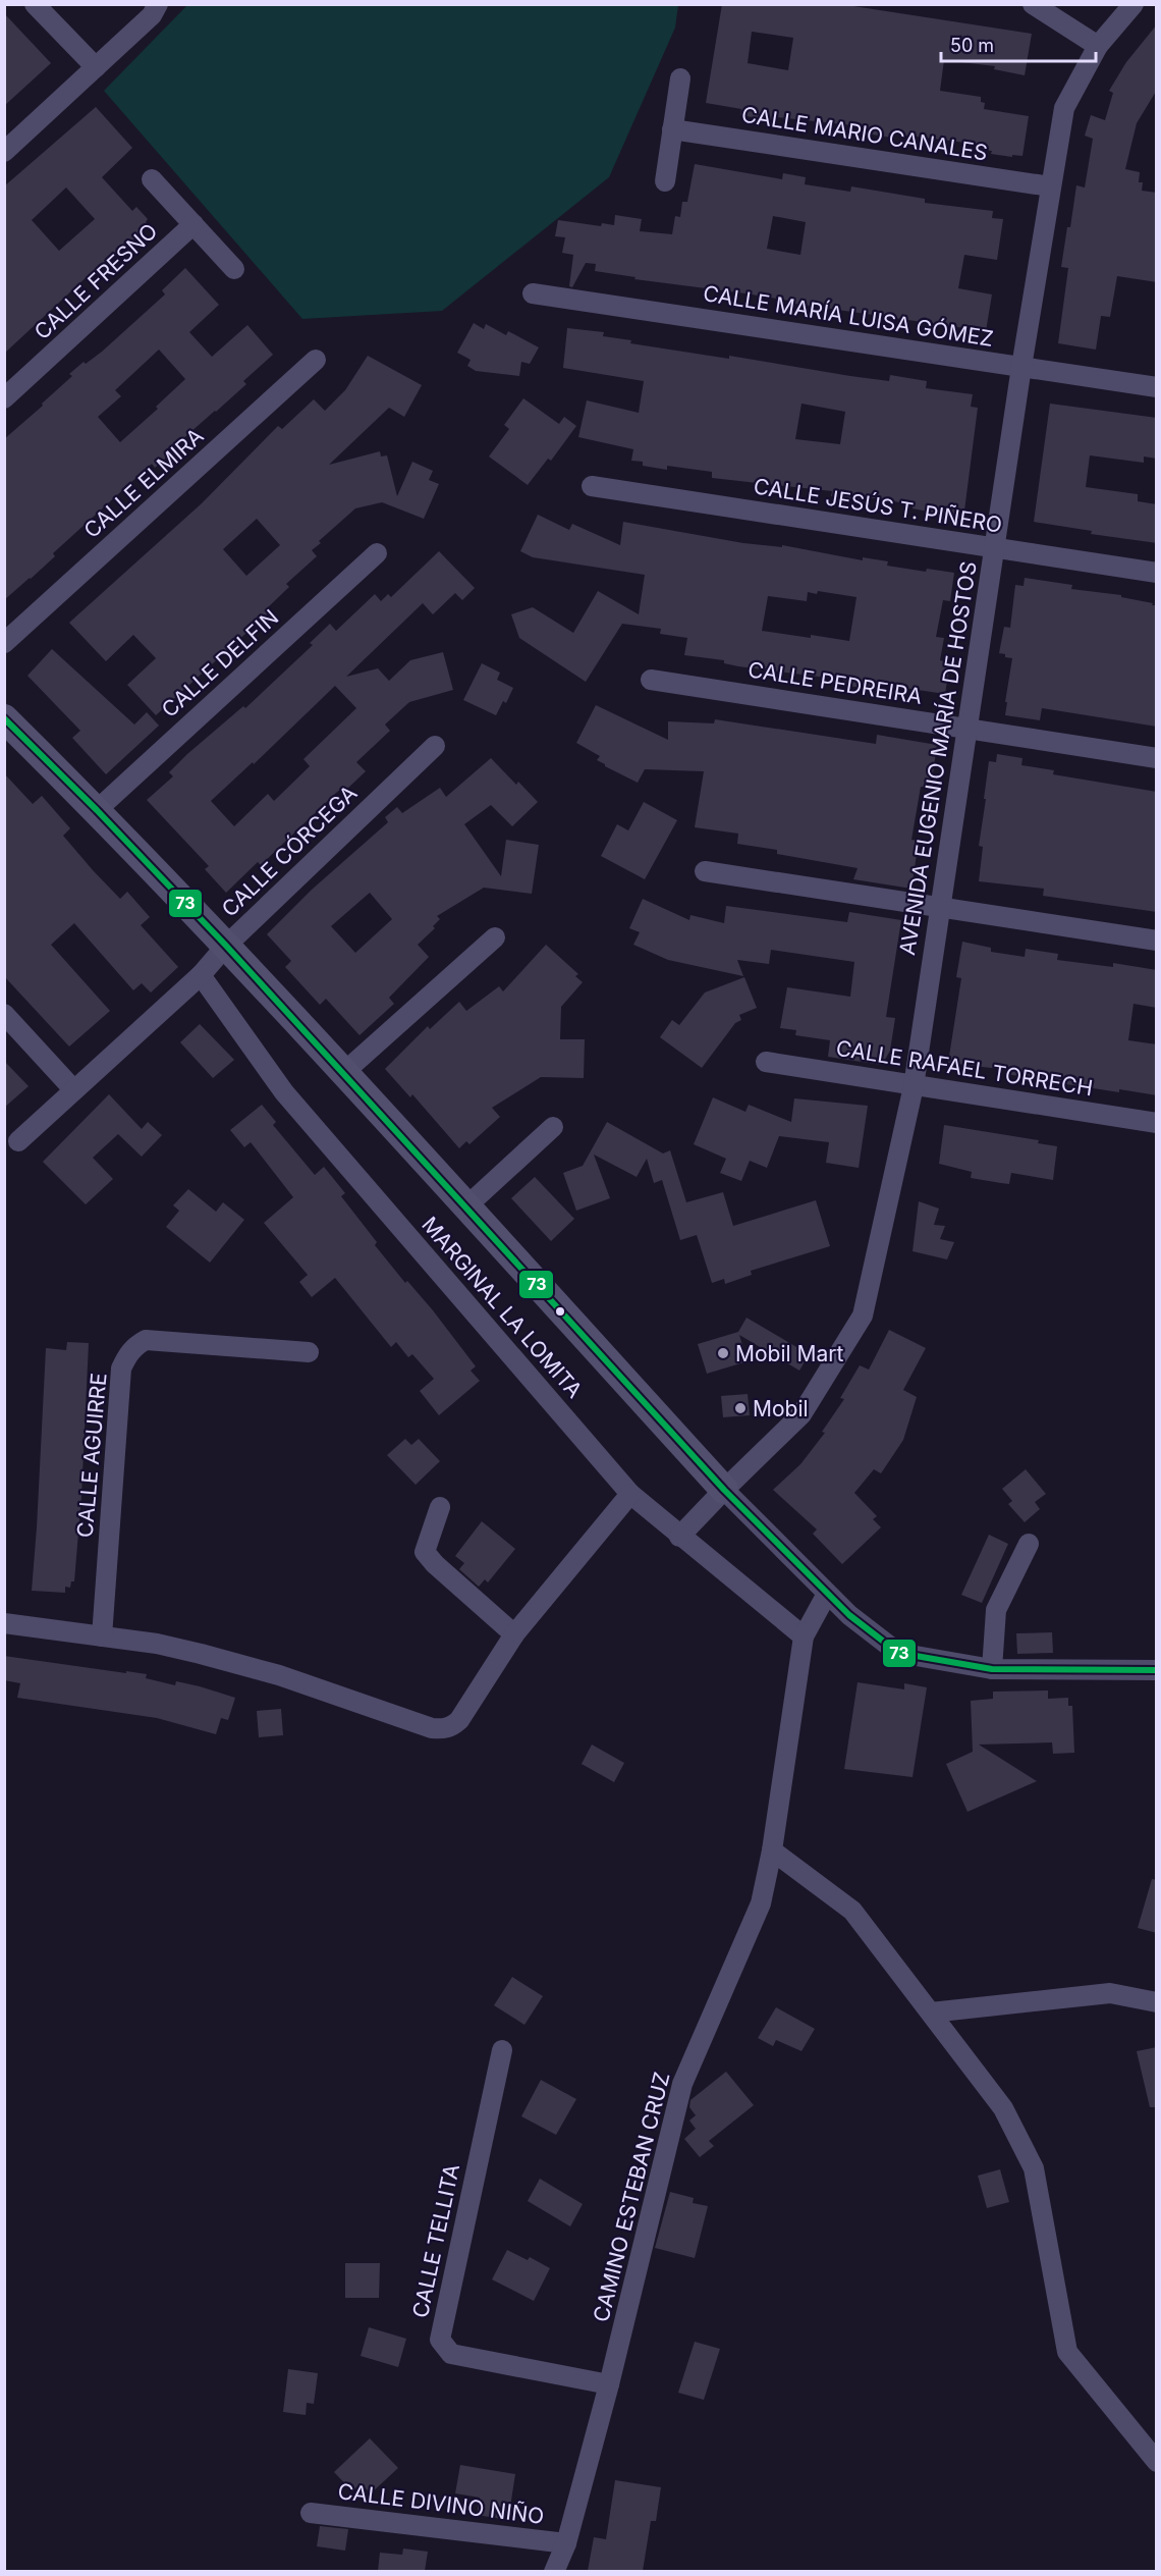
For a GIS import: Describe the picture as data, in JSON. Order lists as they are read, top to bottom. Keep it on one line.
{"streets":{"street":["CALLE MARIO CANALES","CALLE FRESNO","CALLE MARÍA LUISA GÓMEZ","CALLE ELMIRA","CALLE JESÚS T. PIÑERO","CALLE DELFIN","CALLE PEDREIRA","AVENIDA EUGENIO MARÍA DE HOSTOS","CALLE CÓRCEGA","CALLE RAFAEL TORRECH","MARGINAL LA LOMITA","CALLE AGUIRRE","CAMINO ESTEBAN CRUZ","CALLE TELLITA","CALLE DIVINO NIÑO"]},"crossings":[["CALLE MARIO CANALES","AVENIDA EUGENIO MARÍA DE HOSTOS"],["CALLE MARÍA LUISA GÓMEZ","AVENIDA EUGENIO MARÍA DE HOSTOS"],["CALLE JESÚS T. PIÑERO","AVENIDA EUGENIO MARÍA DE HOSTOS"],["CALLE PEDREIRA","AVENIDA EUGENIO MARÍA DE HOSTOS"],["AVENIDA EUGENIO MARÍA DE HOSTOS","CALLE RAFAEL TORRECH"],["AVENIDA EUGENIO MARÍA DE HOSTOS","MARGINAL LA LOMITA"],["CALLE CÓRCEGA","MARGINAL LA LOMITA"],["MARGINAL LA LOMITA","CAMINO ESTEBAN CRUZ"],["CAMINO ESTEBAN CRUZ","CALLE TELLITA"],["CAMINO ESTEBAN CRUZ","CALLE DIVINO NIÑO"]],"places":["Mobil Mart","Mobil"],"lines":["transit line 73"],"scale_bar":"50 m"}
